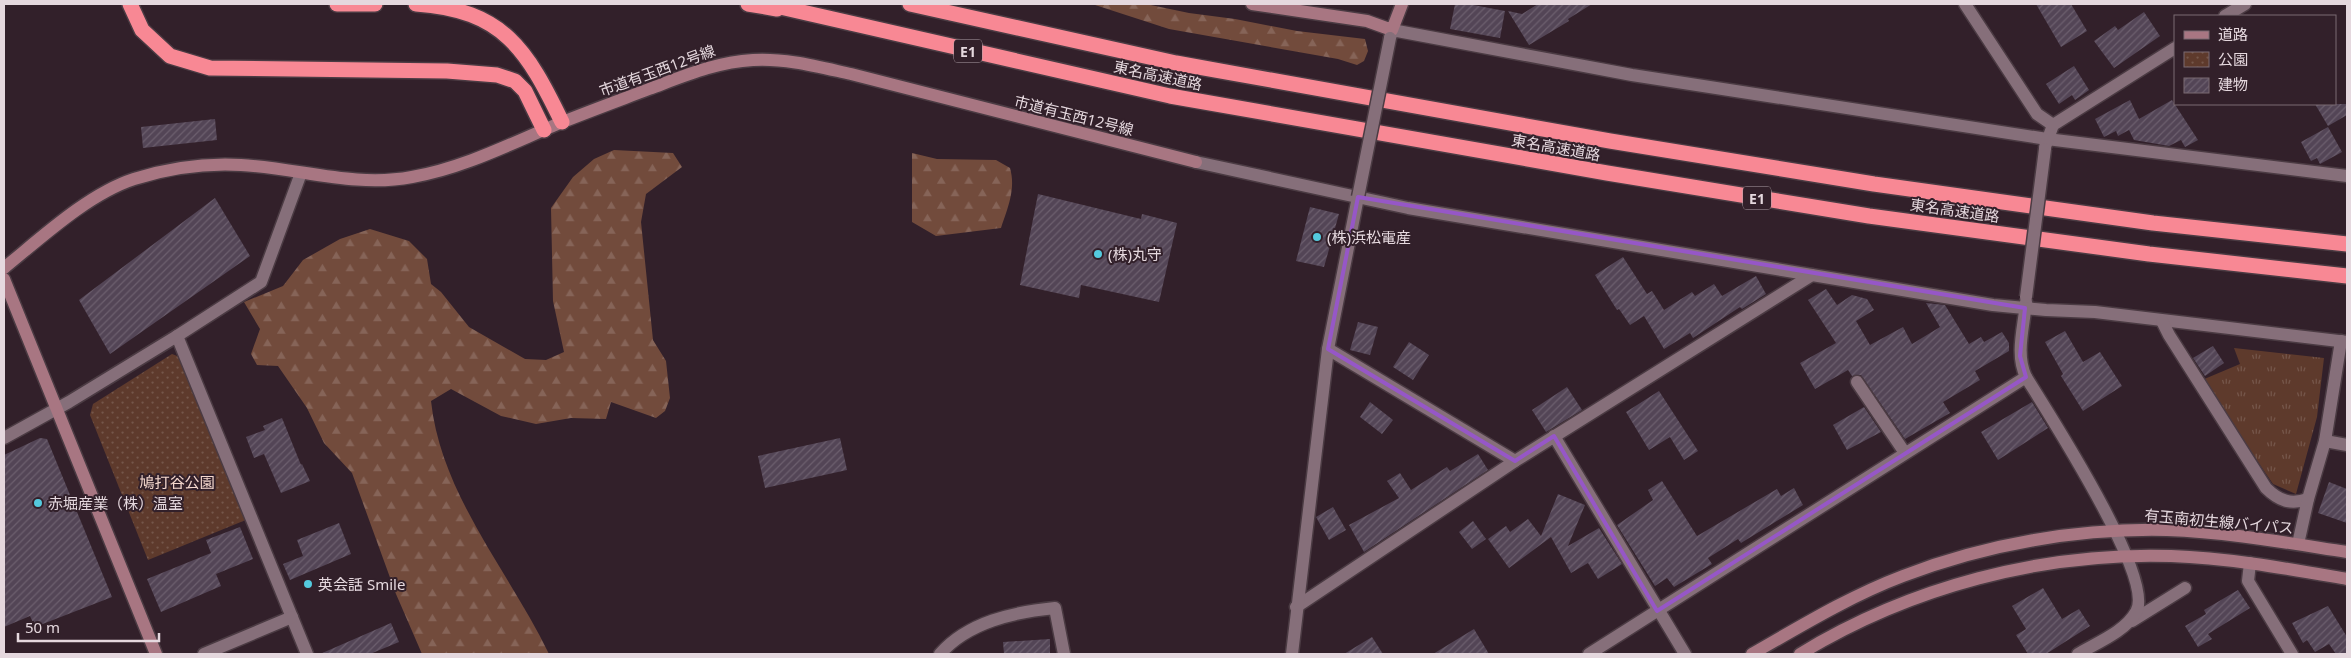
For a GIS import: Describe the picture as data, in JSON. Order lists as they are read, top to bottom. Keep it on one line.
{"streets":{"highway":["E1","東名高速道路"],"street":["市道有玉西12号線","有玉南初生線バイパス"]},"parks":["鳩打谷公園"],"places":["(株)浜松電産","(株)丸守","赤堀産業（株）温室","英会話 Smile"],"legend":["道路","公園","建物"],"scale_bar":"50 m"}
